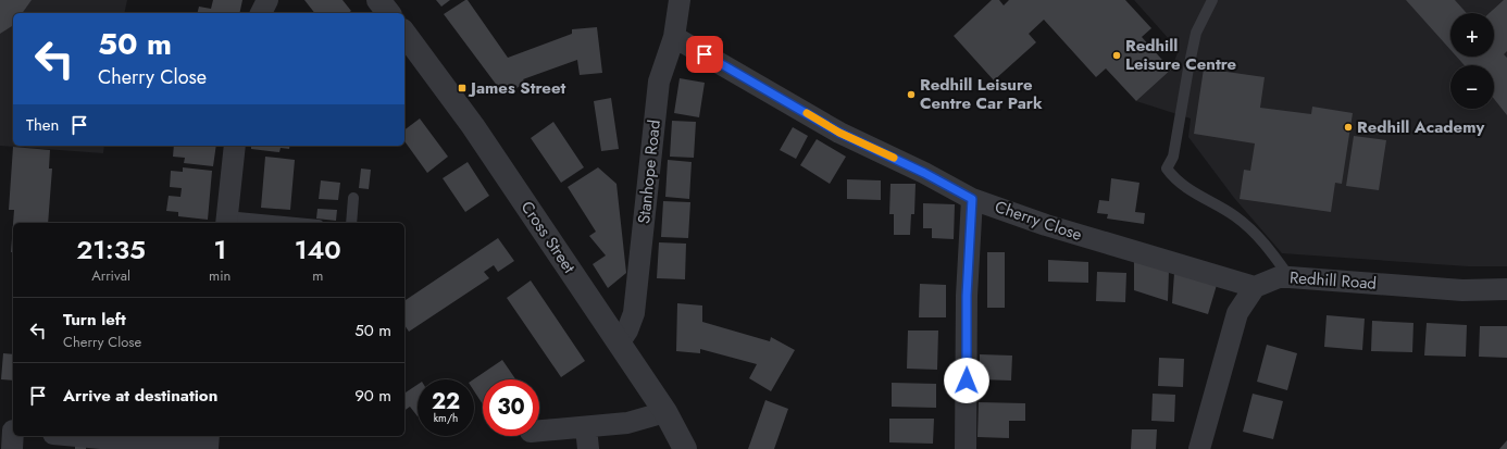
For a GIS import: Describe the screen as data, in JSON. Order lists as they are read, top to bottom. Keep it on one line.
{"streets":{"street":["Stanhope Road","Cherry Close","Cross Street","Redhill Road"]},"crossings":[["Stanhope Road","Cherry Close"],["Stanhope Road","Cross Street"],["Cherry Close","Redhill Road"]],"places":{"other":["Redhill Leisure Centre","Redhill Leisure Centre Car Park","Redhill Academy"],"transit":["James Street"]},"page":{"map_buttons":["+","−"],"turn":["50 m","Cherry Close"],"then":"Then","eta":["21:35","Arrival","1","min","140","m"],"list":[{"name":"Turn left","note":"Cherry Close","value":"50 m"},{"name":"Arrive at destination","value":"90 m"}],"speed":"22 km/h","limit":"30"}}
